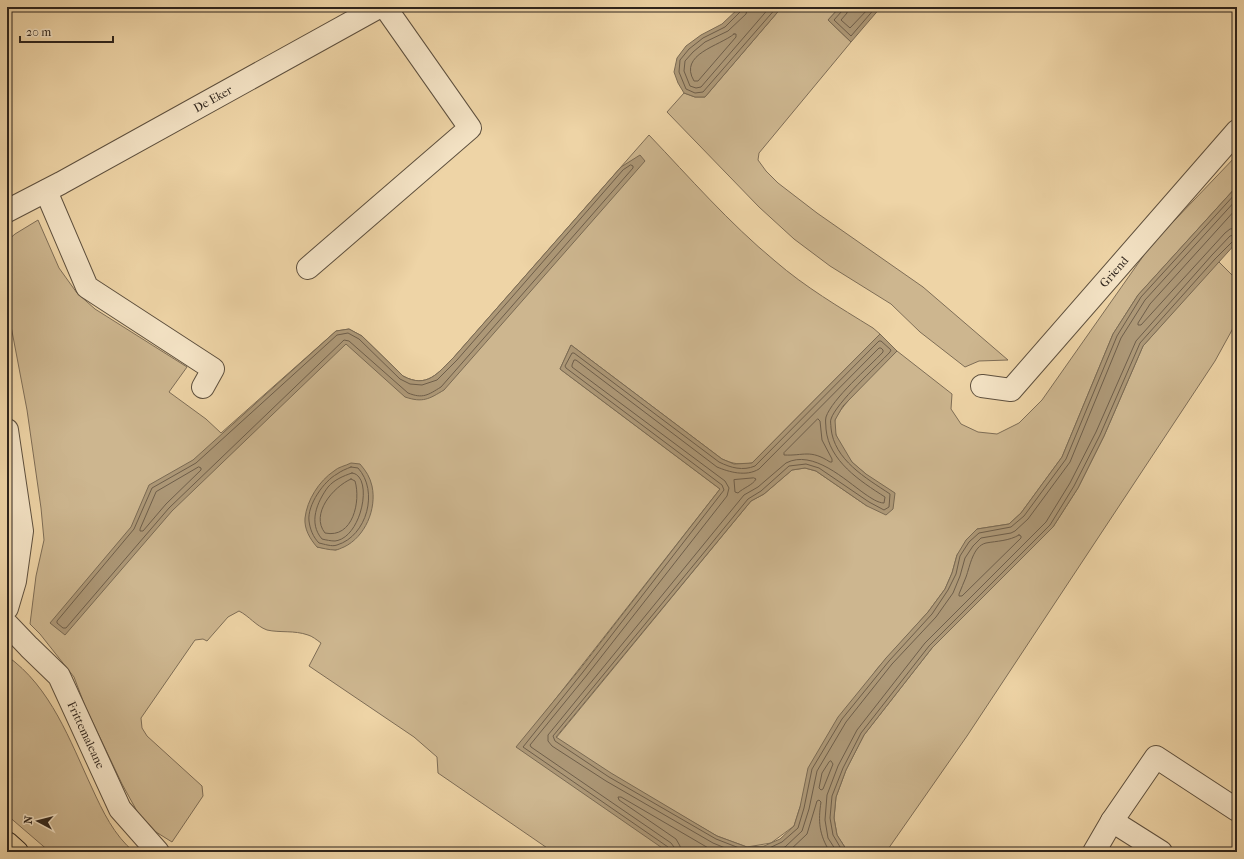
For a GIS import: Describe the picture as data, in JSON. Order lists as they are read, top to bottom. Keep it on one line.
{"streets":{"street":["De Eker","Griend","Frittemaleane"]},"scale_bar":"20 m","north":"left"}
